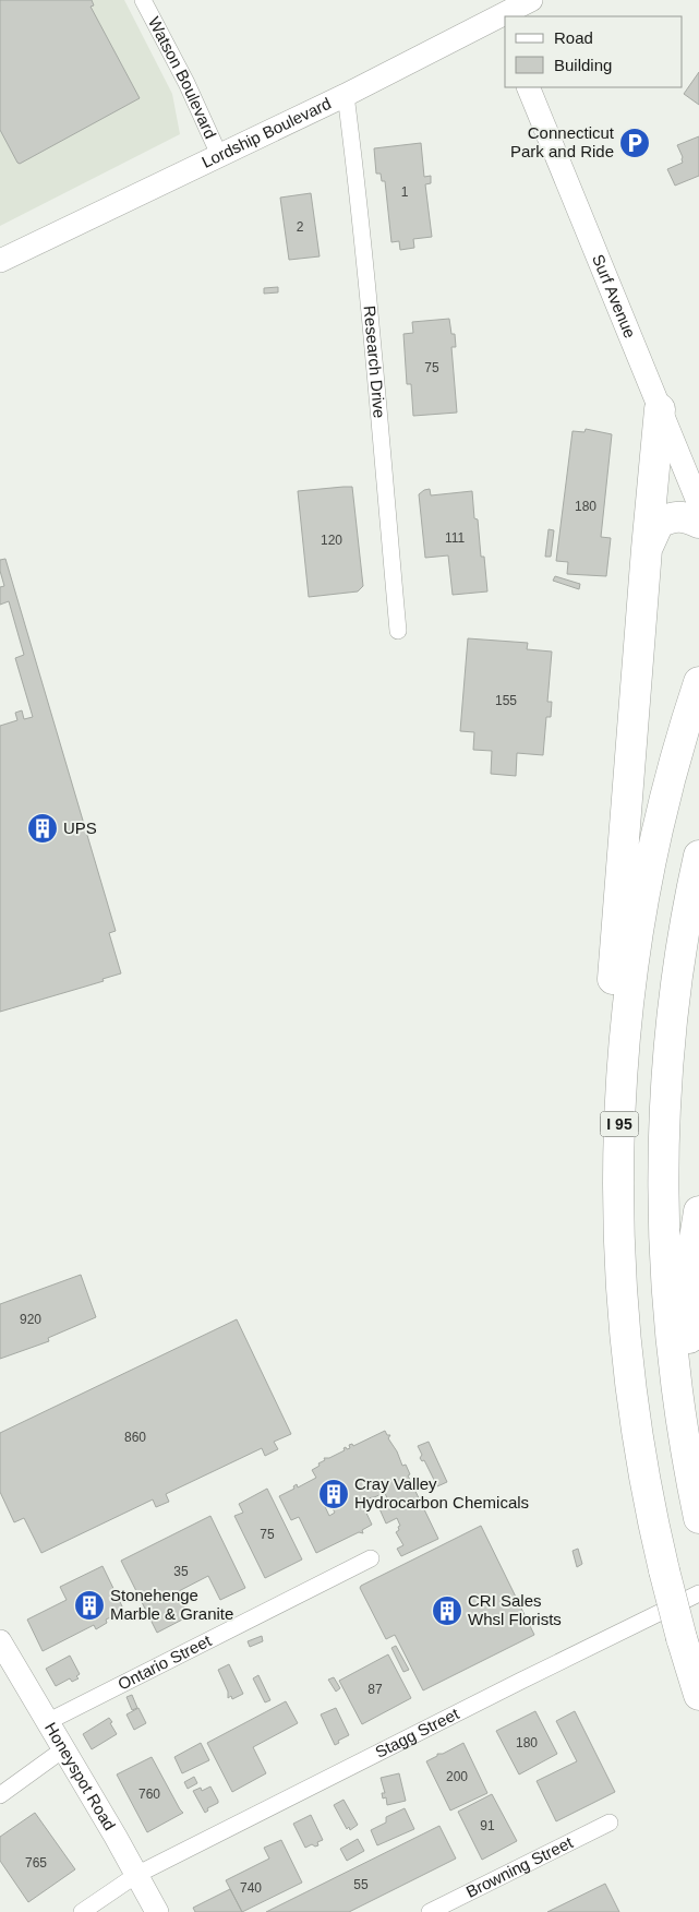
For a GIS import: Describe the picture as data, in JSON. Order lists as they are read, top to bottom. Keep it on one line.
{"streets":{"highway":["I 95"],"main road":["Lordship Boulevard","Surf Avenue","Honeyspot Road"],"street":["Watson Boulevard","Research Drive","Ontario Street","Stagg Street","Browning Street"]},"crossings":[["Watson Boulevard","Lordship Boulevard"],["Lordship Boulevard","Research Drive"],["Ontario Street","Honeyspot Road"],["Stagg Street","Honeyspot Road"]],"places":{"parking":["Connecticut Park and Ride"],"building":["UPS","Cray Valley Hydrocarbon Chemicals","Stonehenge Marble & Granite","CRI Sales Whsl Florists"]},"house_numbers":["1","2","75","180","111","120","155","920","860","75","35","87","180","200","760","91","765","55","740"],"legend":["Road","Building"]}
